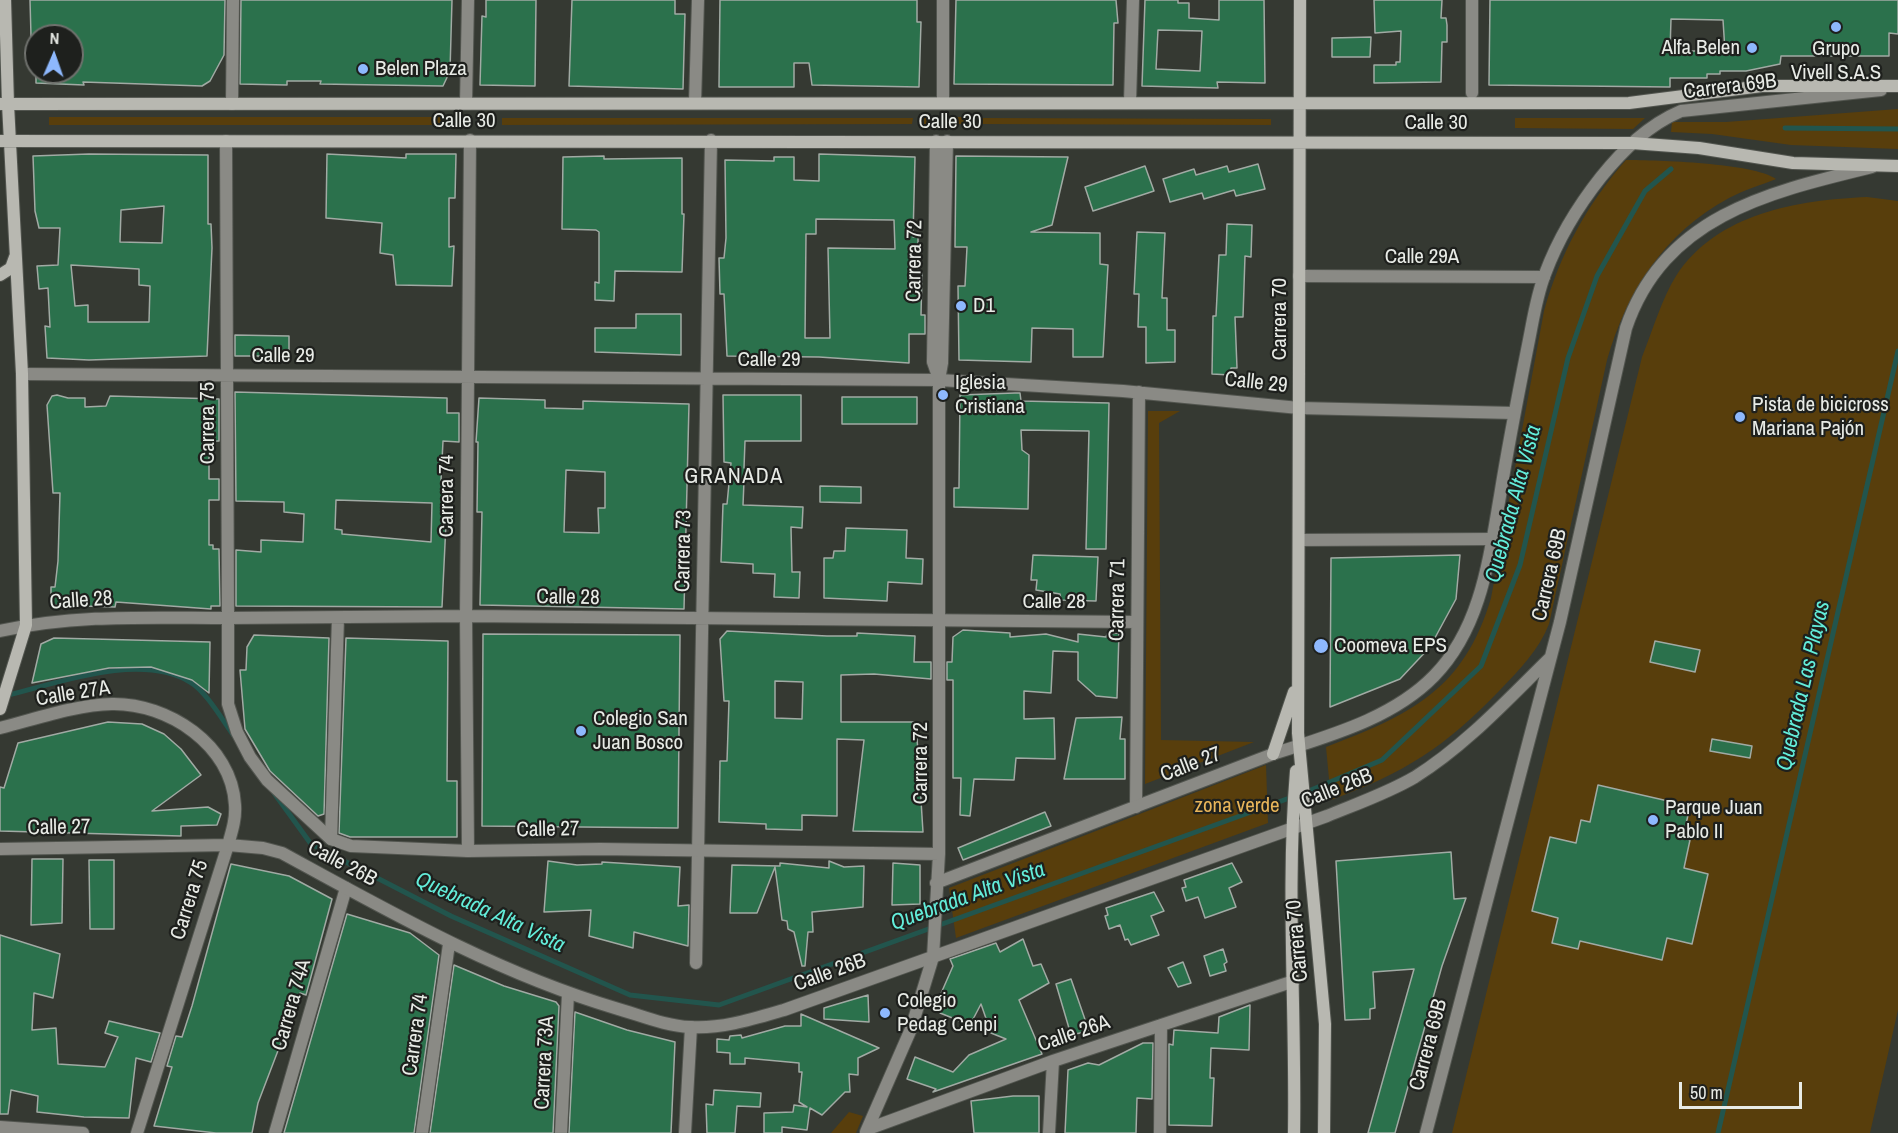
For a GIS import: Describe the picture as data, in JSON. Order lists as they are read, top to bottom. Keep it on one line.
{"streets":{"main road":["Calle 30","Carrera 70"],"street":["Carrera 69B","Calle 29A","Carrera 72","Calle 29","Carrera 75","Carrera 74","Carrera 73","Calle 28","Carrera 71","Calle 27A","Calle 27","Calle 26B","Carrera 74A","Calle 26A","Carrera 73A"]},"crossings":[["Carrera 69B","Calle 30"],["Carrera 69B","Calle 29A"],["Carrera 69B","Calle 29"],["Carrera 69B","Calle 27"],["Carrera 69B","Calle 26B"],["Calle 30","Carrera 72"],["Calle 30","Carrera 70"],["Calle 30","Carrera 75"],["Calle 30","Carrera 74"],["Calle 30","Carrera 73"],["Calle 29A","Carrera 70"],["Carrera 72","Calle 29"],["Carrera 72","Calle 28"],["Carrera 72","Calle 27"],["Carrera 72","Calle 26B"],["Carrera 72","Calle 26A"],["Carrera 70","Calle 29"],["Carrera 70","Calle 27"],["Carrera 70","Calle 26B"],["Carrera 70","Calle 26A"],["Calle 29","Carrera 75"],["Calle 29","Carrera 74"],["Calle 29","Carrera 73"],["Calle 29","Carrera 71"],["Carrera 75","Calle 28"],["Carrera 75","Calle 27A"],["Carrera 75","Calle 27"],["Carrera 75","Calle 26B"],["Carrera 74","Calle 28"],["Carrera 74","Calle 27"],["Carrera 74","Calle 26B"],["Carrera 73","Calle 28"],["Carrera 73","Calle 27"],["Calle 28","Carrera 71"],["Carrera 71","Calle 27"],["Calle 27","Calle 26B"],["Calle 26B","Carrera 74A"],["Calle 26B","Carrera 73A"]],"districts":["GRANADA"],"water":["Quebrada Alta Vista","Quebrada Las Playas"],"parks":["zona verde"],"places":["Grupo Vivell S.A.S","Alfa Belen","Belen Plaza","D1","Iglesia Cristiana","Pista de bicicross Mariana Pajón","Coomeva EPS","Colegio San Juan Bosco","Parque Juan Pablo II","Colegio Pedag Cenpi"],"scale_bar":"50 m","north":"top"}
